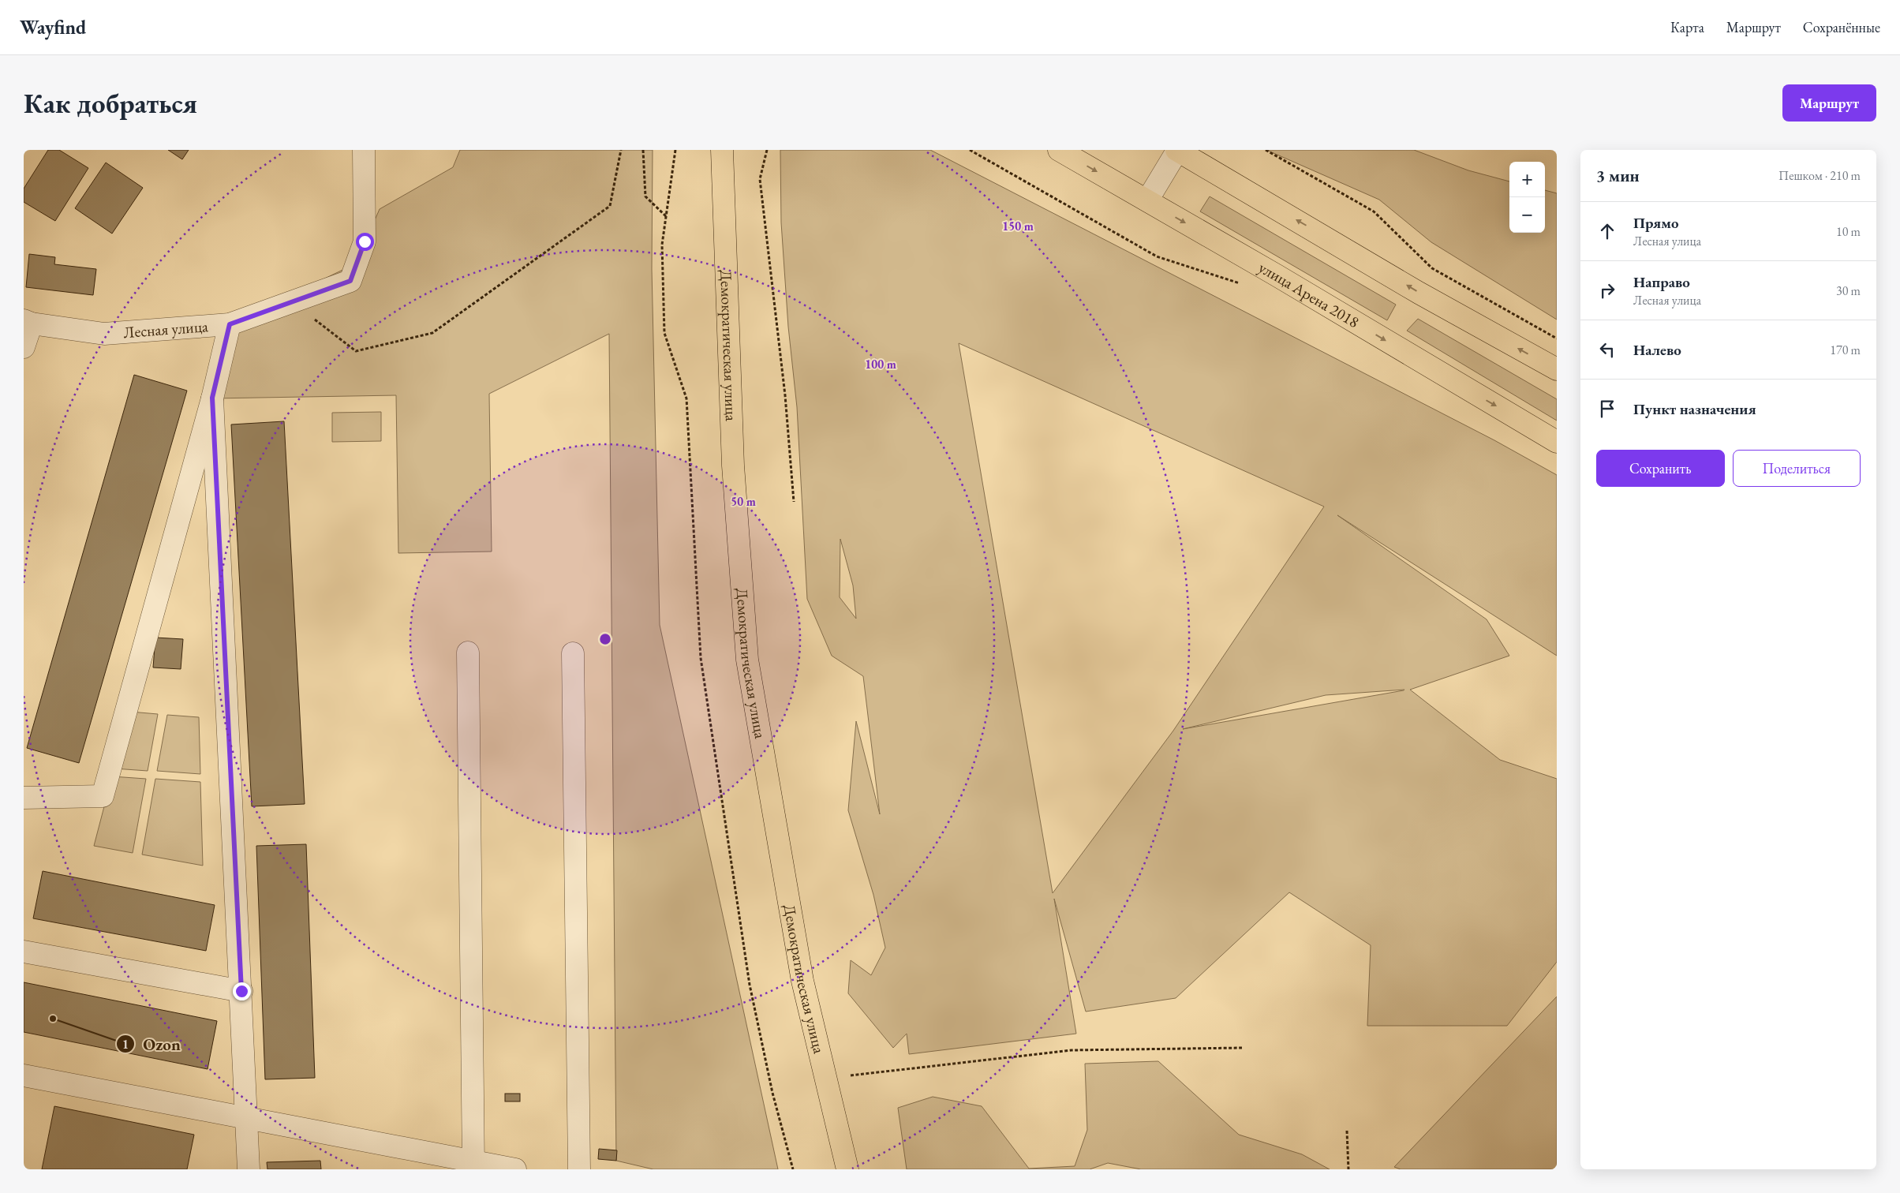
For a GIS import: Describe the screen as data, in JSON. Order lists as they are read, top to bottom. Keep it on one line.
{"streets":{"main road":["улица Арена 2018","Демократическая улица"],"street":["Лесная улица"]},"places":["Ozon"],"page":{"header":"Wayfind","nav":["Карта","Маршрут","Сохранённые"],"buttons":["Маршрут",["Сохранить","Поделиться"]],"title":"Как добраться","heading":["3 мин","Пешком · 210 m"],"map_buttons":["+","−"],"list":[["Прямо","Лесная улица","10 m"],["Направо","Лесная улица","30 m"],["Налево","170 m"],"Пункт назначения"]},"rings":["150 m","100 m","50 m"]}
